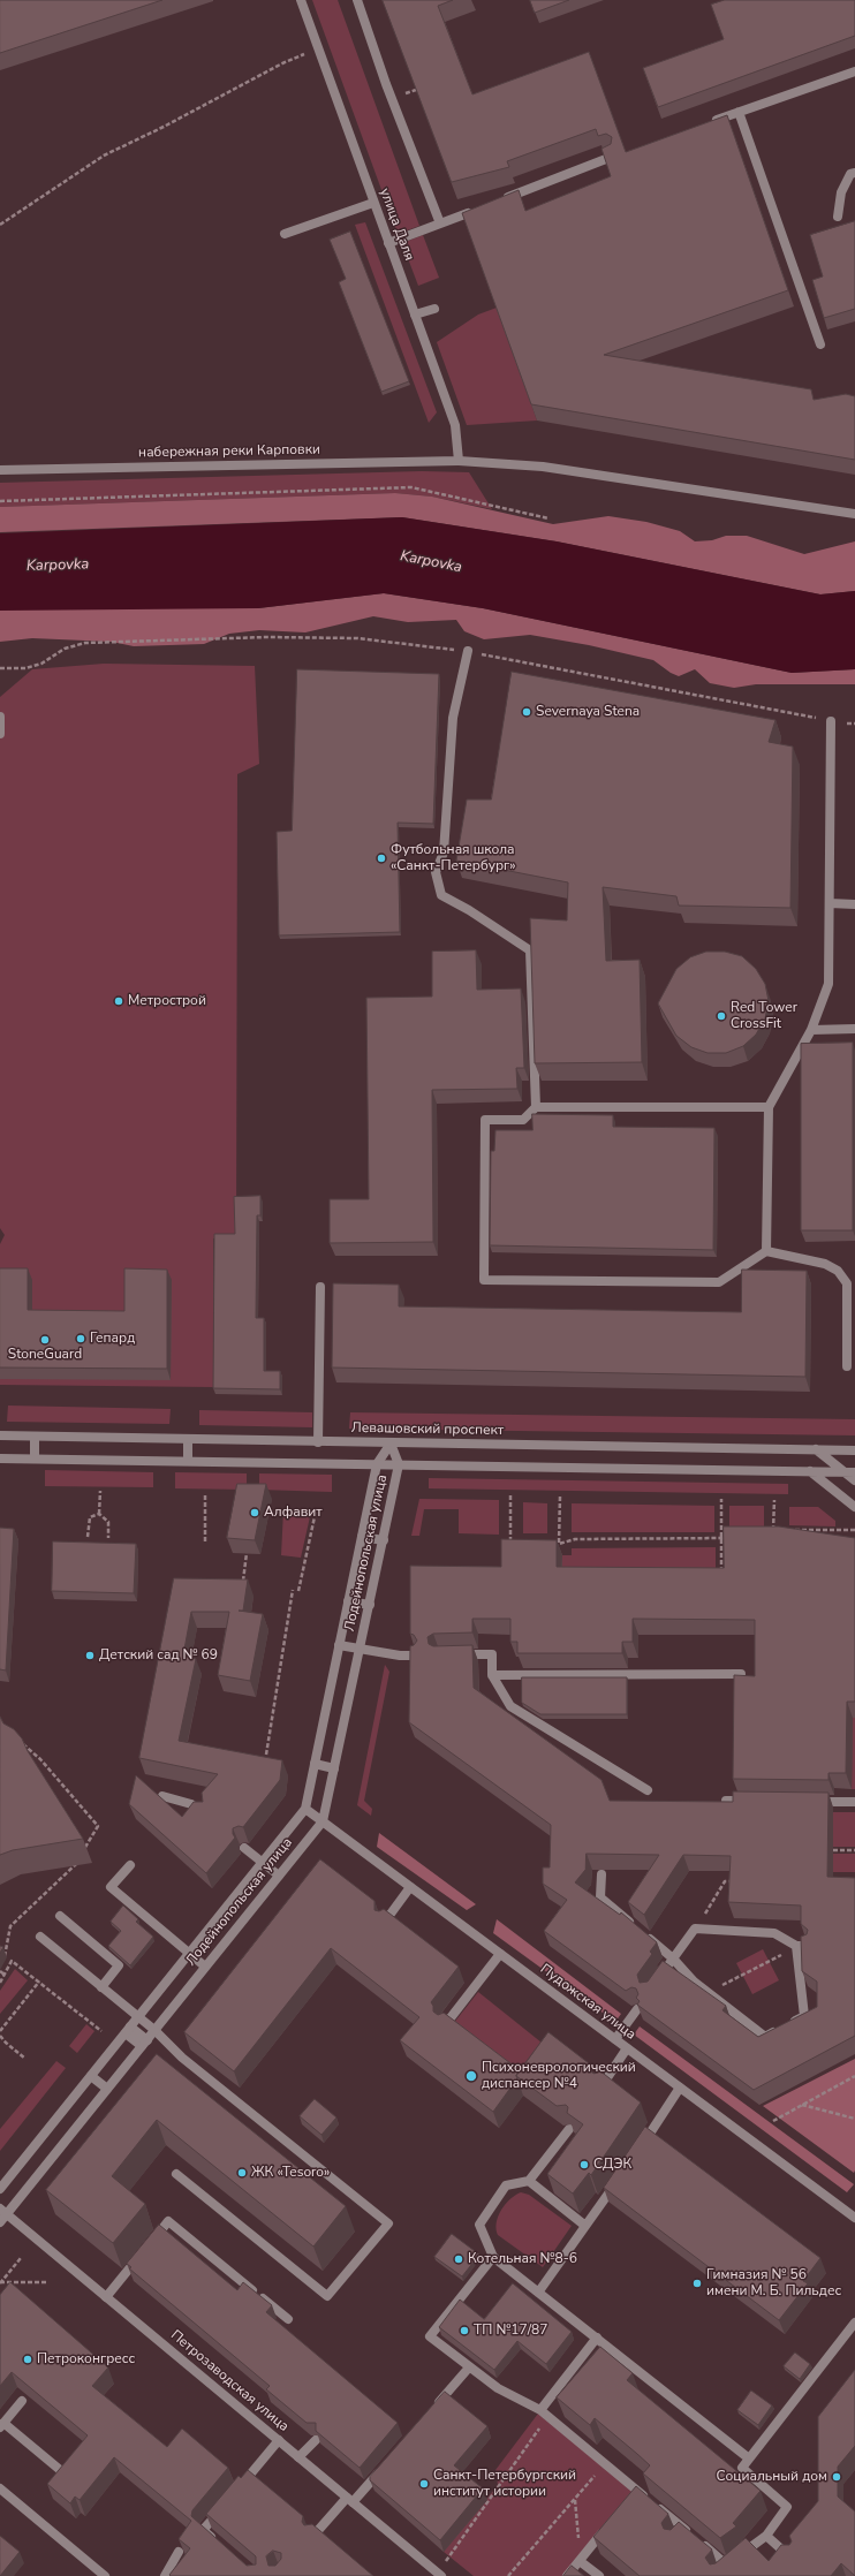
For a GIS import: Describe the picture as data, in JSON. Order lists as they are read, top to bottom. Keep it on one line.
{"streets":{"street":["улица Даля","набережная реки Карповки","Левашовский проспект","Лодейнопольская улица","Пудожская улица","Петрозаводская улица"]},"crossings":[["улица Даля","набережная реки Карповки"],["Левашовский проспект","Лодейнопольская улица"],["Лодейнопольская улица","Пудожская улица"],["Лодейнопольская улица","Петрозаводская улица"]],"water":["Karpovka"],"places":["Severnaya Stena","Футбольная школа «Санкт-Петербург»","Метрострой","Red Tower CrossFit","Гепард","StoneGuard","Алфавит","Детский сад № 69","Психоневрологический диспансер №4","СДЭК","ЖК «Tesoro»","Котельная №8-6","Гимназия № 56 имени М. Б. Пильдес","ТП №17/87","Петроконгресс","Социальный дом","Санкт-Петербургский институт истории"]}
